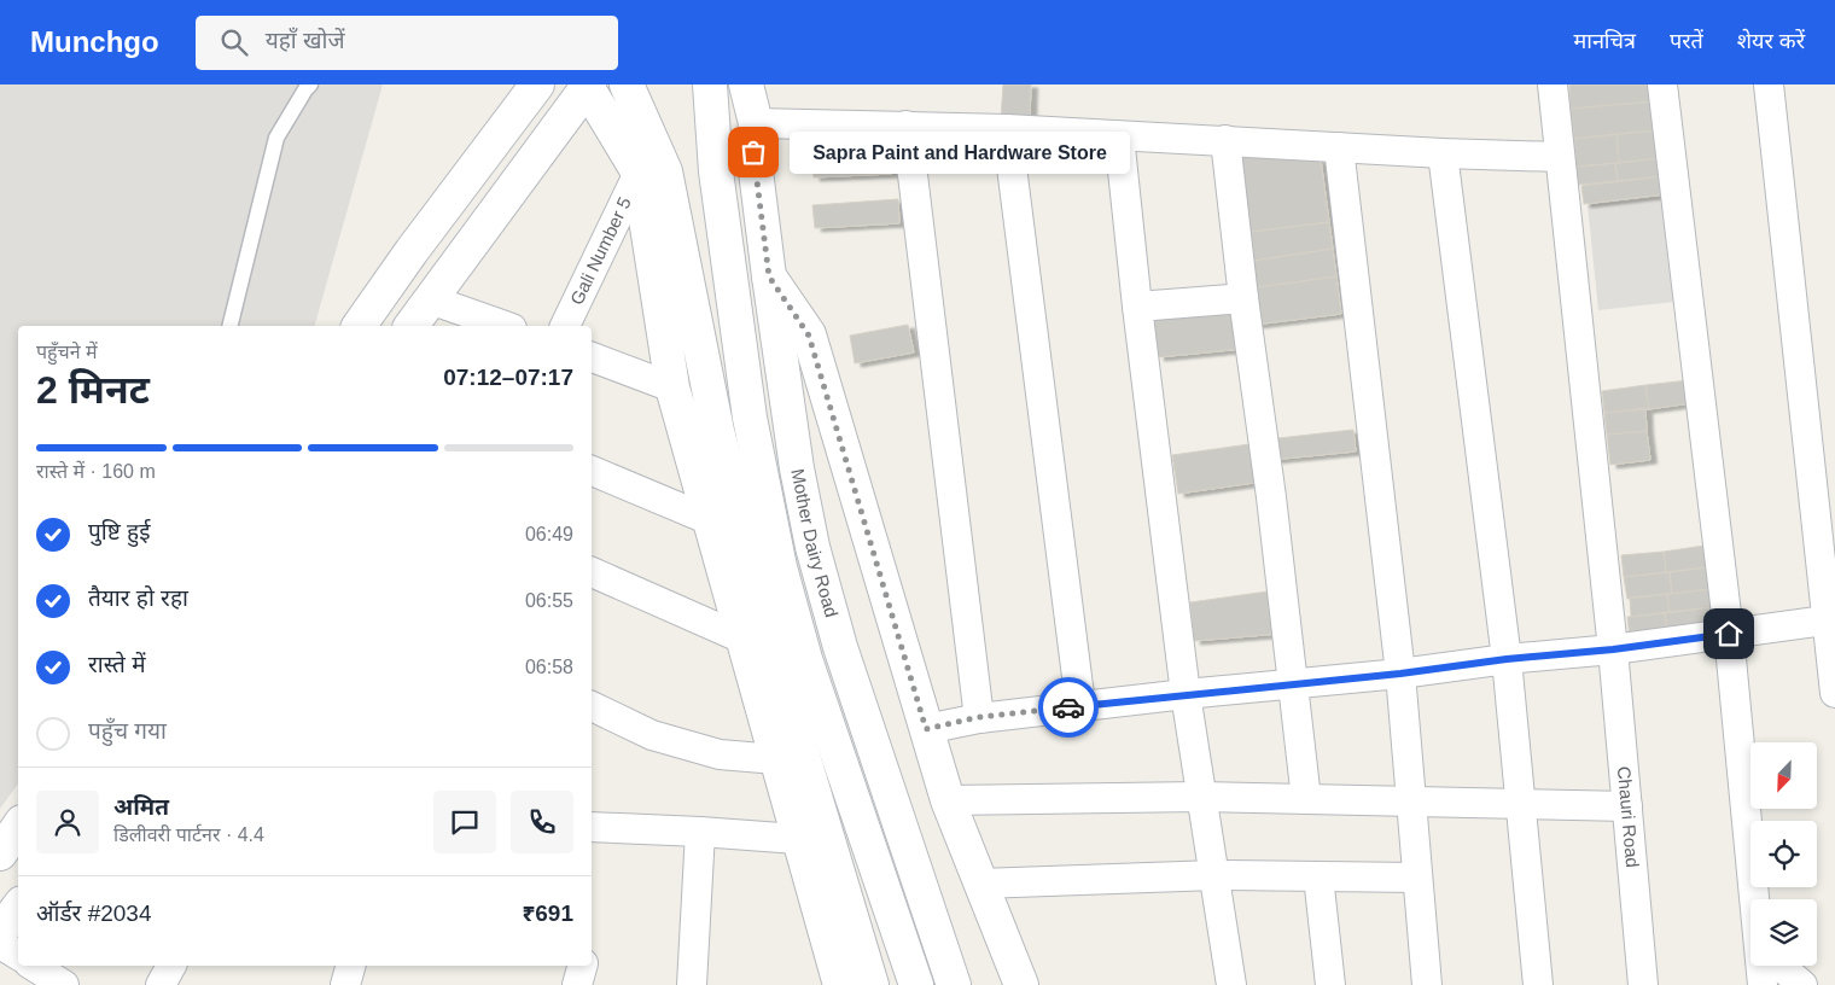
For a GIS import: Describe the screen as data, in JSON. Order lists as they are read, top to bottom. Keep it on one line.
{"streets":{"street":["Gali Number 5","Mother Dairy Road","Chauri Road"]},"places":["Sapra Paint and Hardware Store"],"north":"bottom left","page":{"header":"Munchgo","search":"यहाँ खोजें","nav":["मानचित्र","परतें","शेयर करें"],"bubble":"Sapra Paint and Hardware Store","heading":["2 मिनट","पहुँचने में","07:12–07:17"],"panel":["अमित","डिलीवरी पार्टनर · 4.4","ऑर्डर #2034","₹691"],"bar":"रास्ते में · 160 m","list":[["पुष्टि हुई","06:49"],["तैयार हो रहा","06:55"],["रास्ते में","06:58"],"पहुँच गया"]}}
